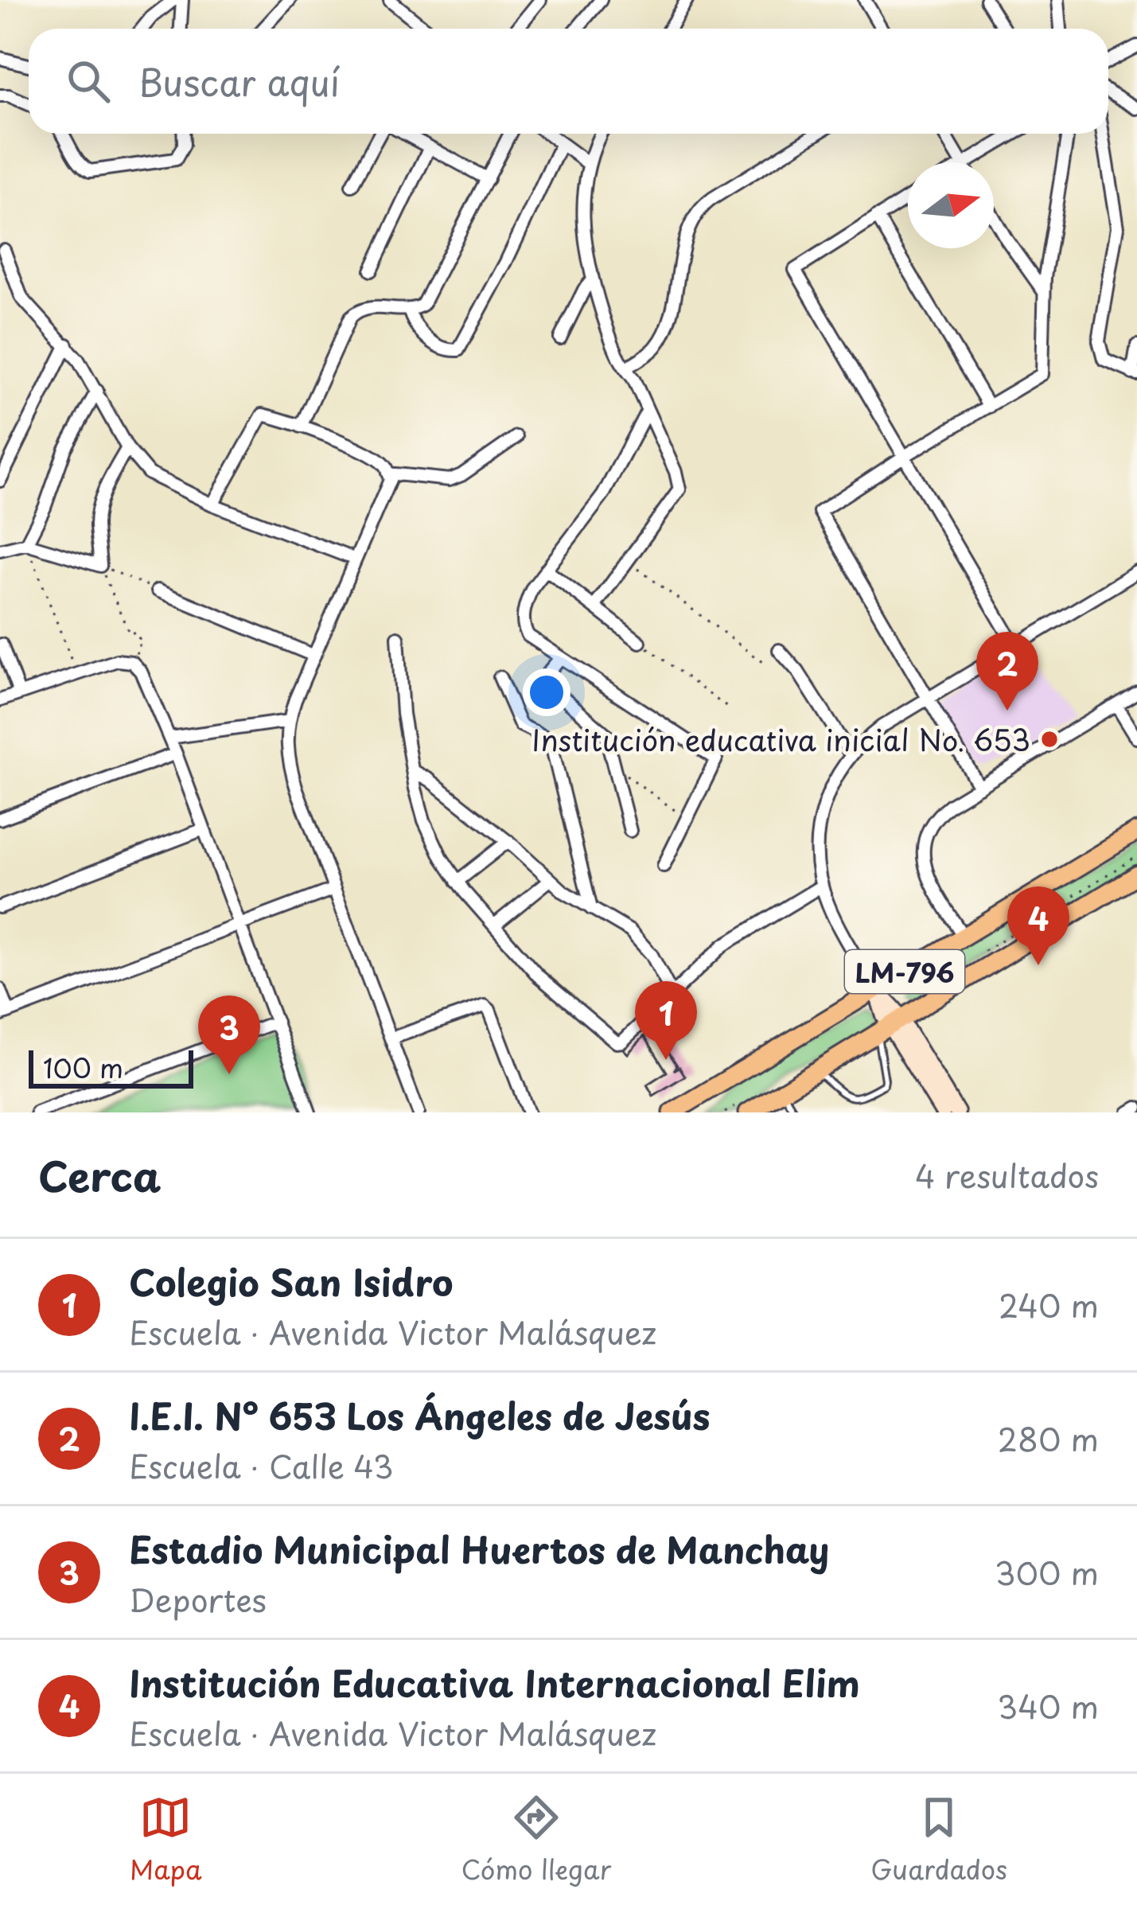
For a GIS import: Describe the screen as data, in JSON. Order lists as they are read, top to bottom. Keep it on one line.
{"streets":{"main road":["LM-796"]},"places":["Institución educativa inicial No. 653"],"scale_bar":"100 m","north":"right","page":{"search":"Buscar aquí","pins":["2","4","1","3"],"scale":"100 m","heading":["Cerca","4 resultados"],"list":[{"mark":"1","name":"Colegio San Isidro","note":"Escuela · Avenida Victor Malásquez","value":"240 m"},{"mark":"2","name":"I.E.I. N° 653 Los Ángeles de Jesús","note":"Escuela · Calle 43","value":"280 m"},{"mark":"3","name":"Estadio Municipal Huertos de Manchay","note":"Deportes","value":"300 m"},{"mark":"4","name":"Institución Educativa Internacional Elim","note":"Escuela · Avenida Victor Malásquez","value":"340 m"}],"nav":["Mapa","Cómo llegar","Guardados"]}}
